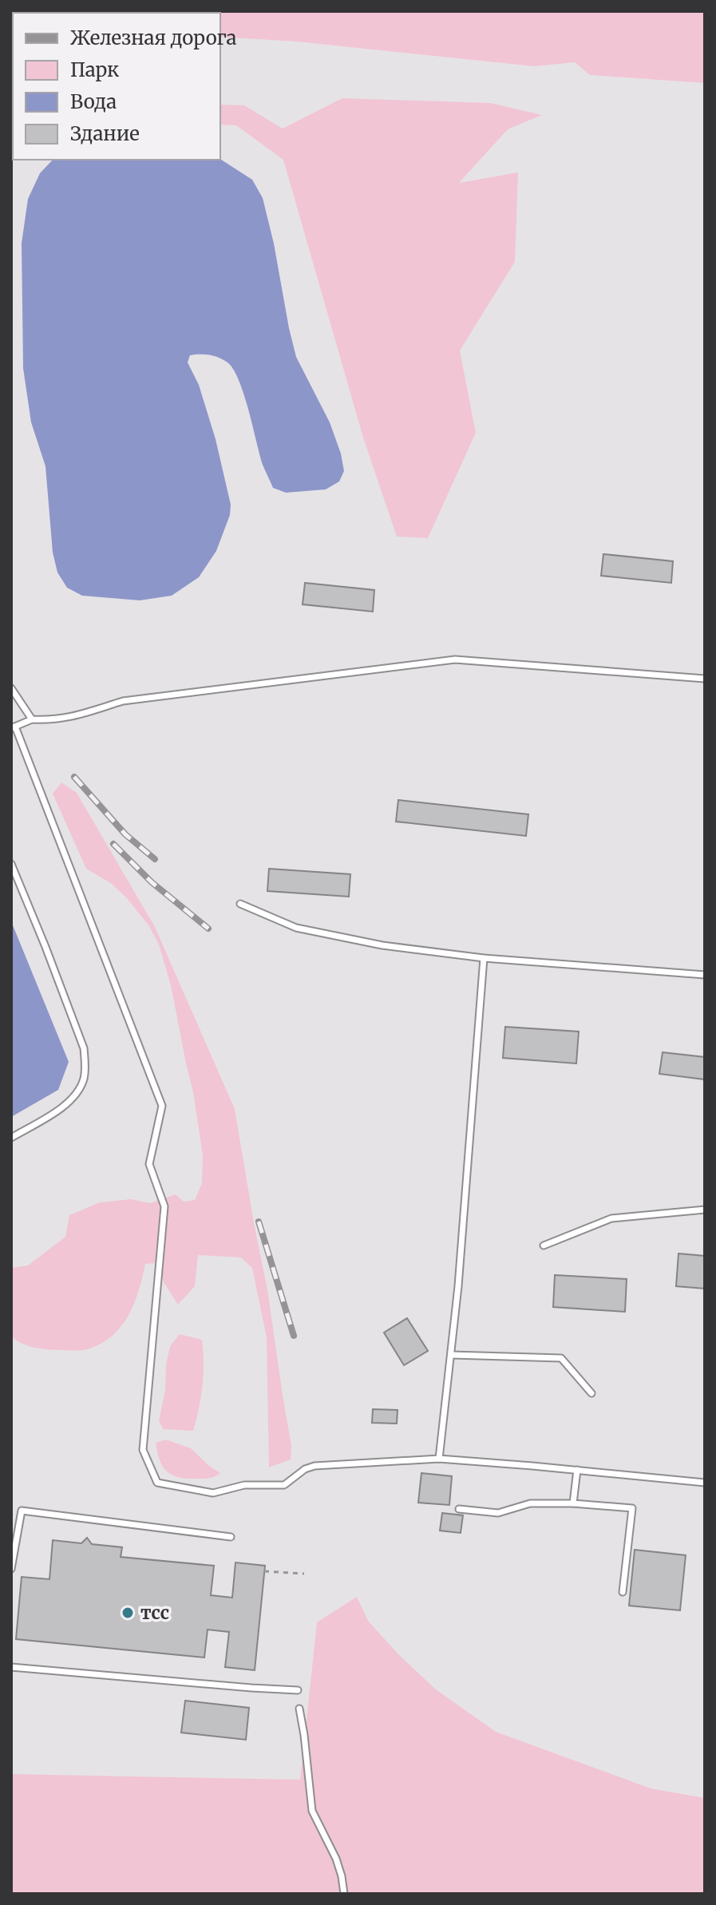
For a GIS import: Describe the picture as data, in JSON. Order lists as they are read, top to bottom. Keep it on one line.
{"places":["тсс"],"legend":["Железная дорога","Парк","Вода","Здание"]}
